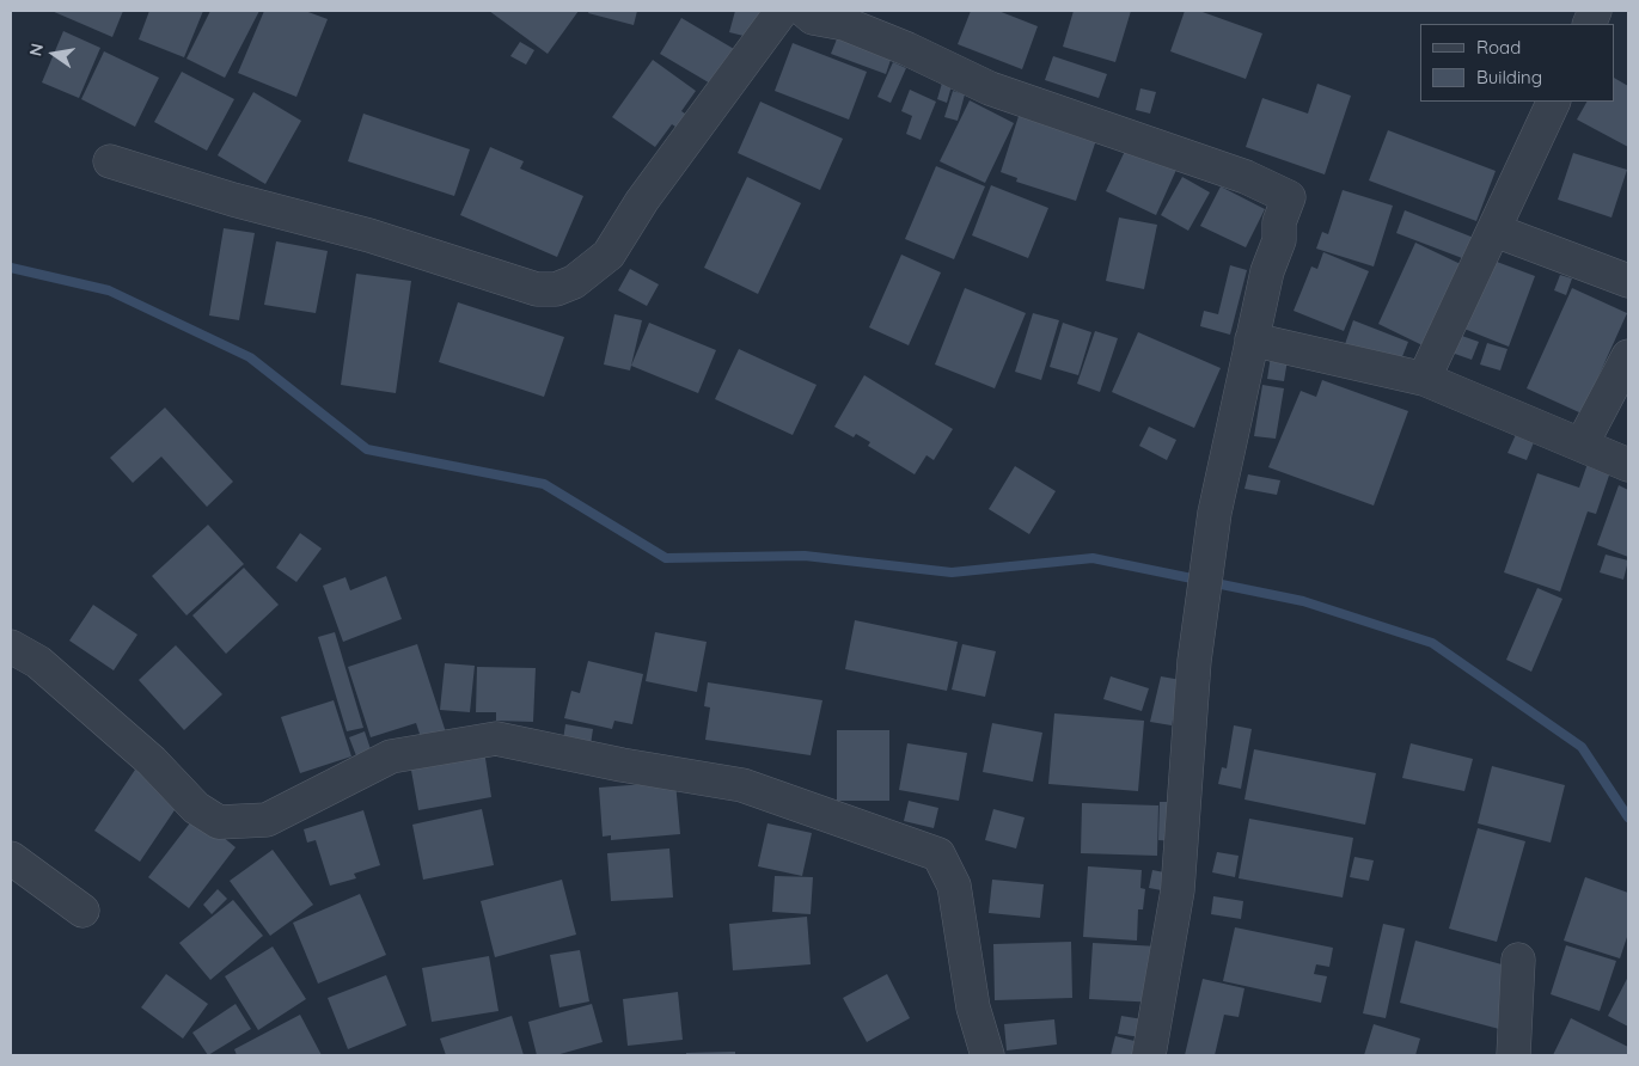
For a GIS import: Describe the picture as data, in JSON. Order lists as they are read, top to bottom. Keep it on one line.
{"legend":["Road","Building"],"north":"left"}
